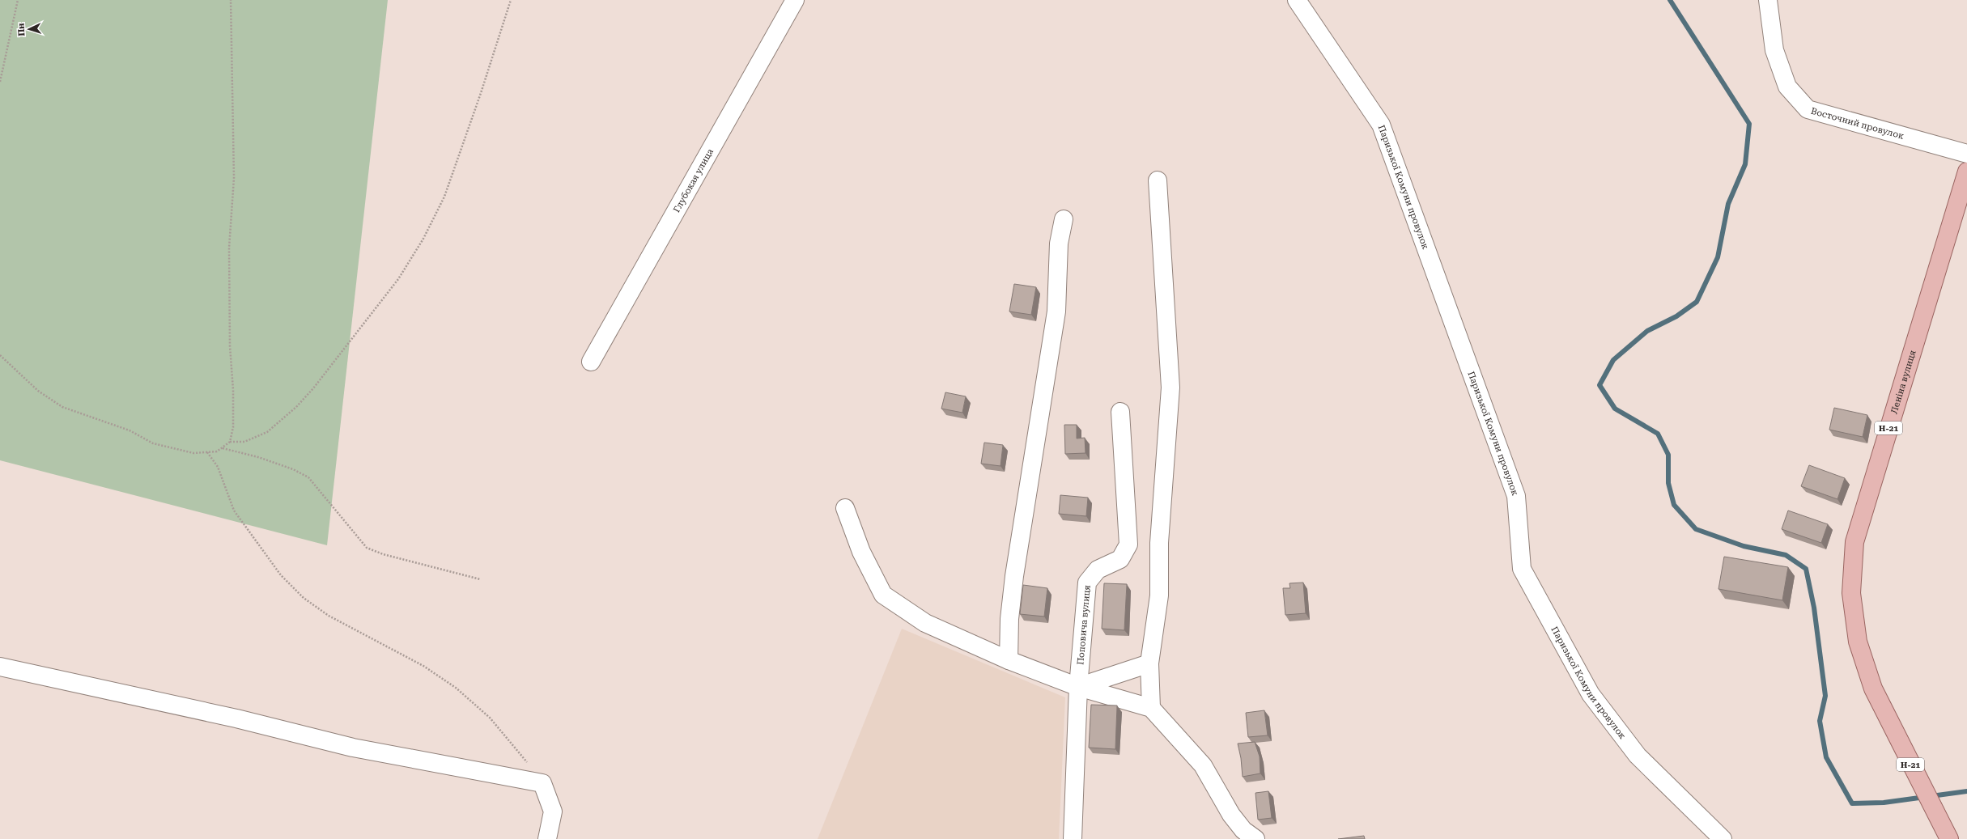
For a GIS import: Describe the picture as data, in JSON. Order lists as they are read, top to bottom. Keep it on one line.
{"streets":{"main road":["Леніна вулиця","Н-21"],"street":["Восточний провулок","Глубокая улица","Паризької Комуни провулок","Поповича вулиця"]},"north":"left"}
